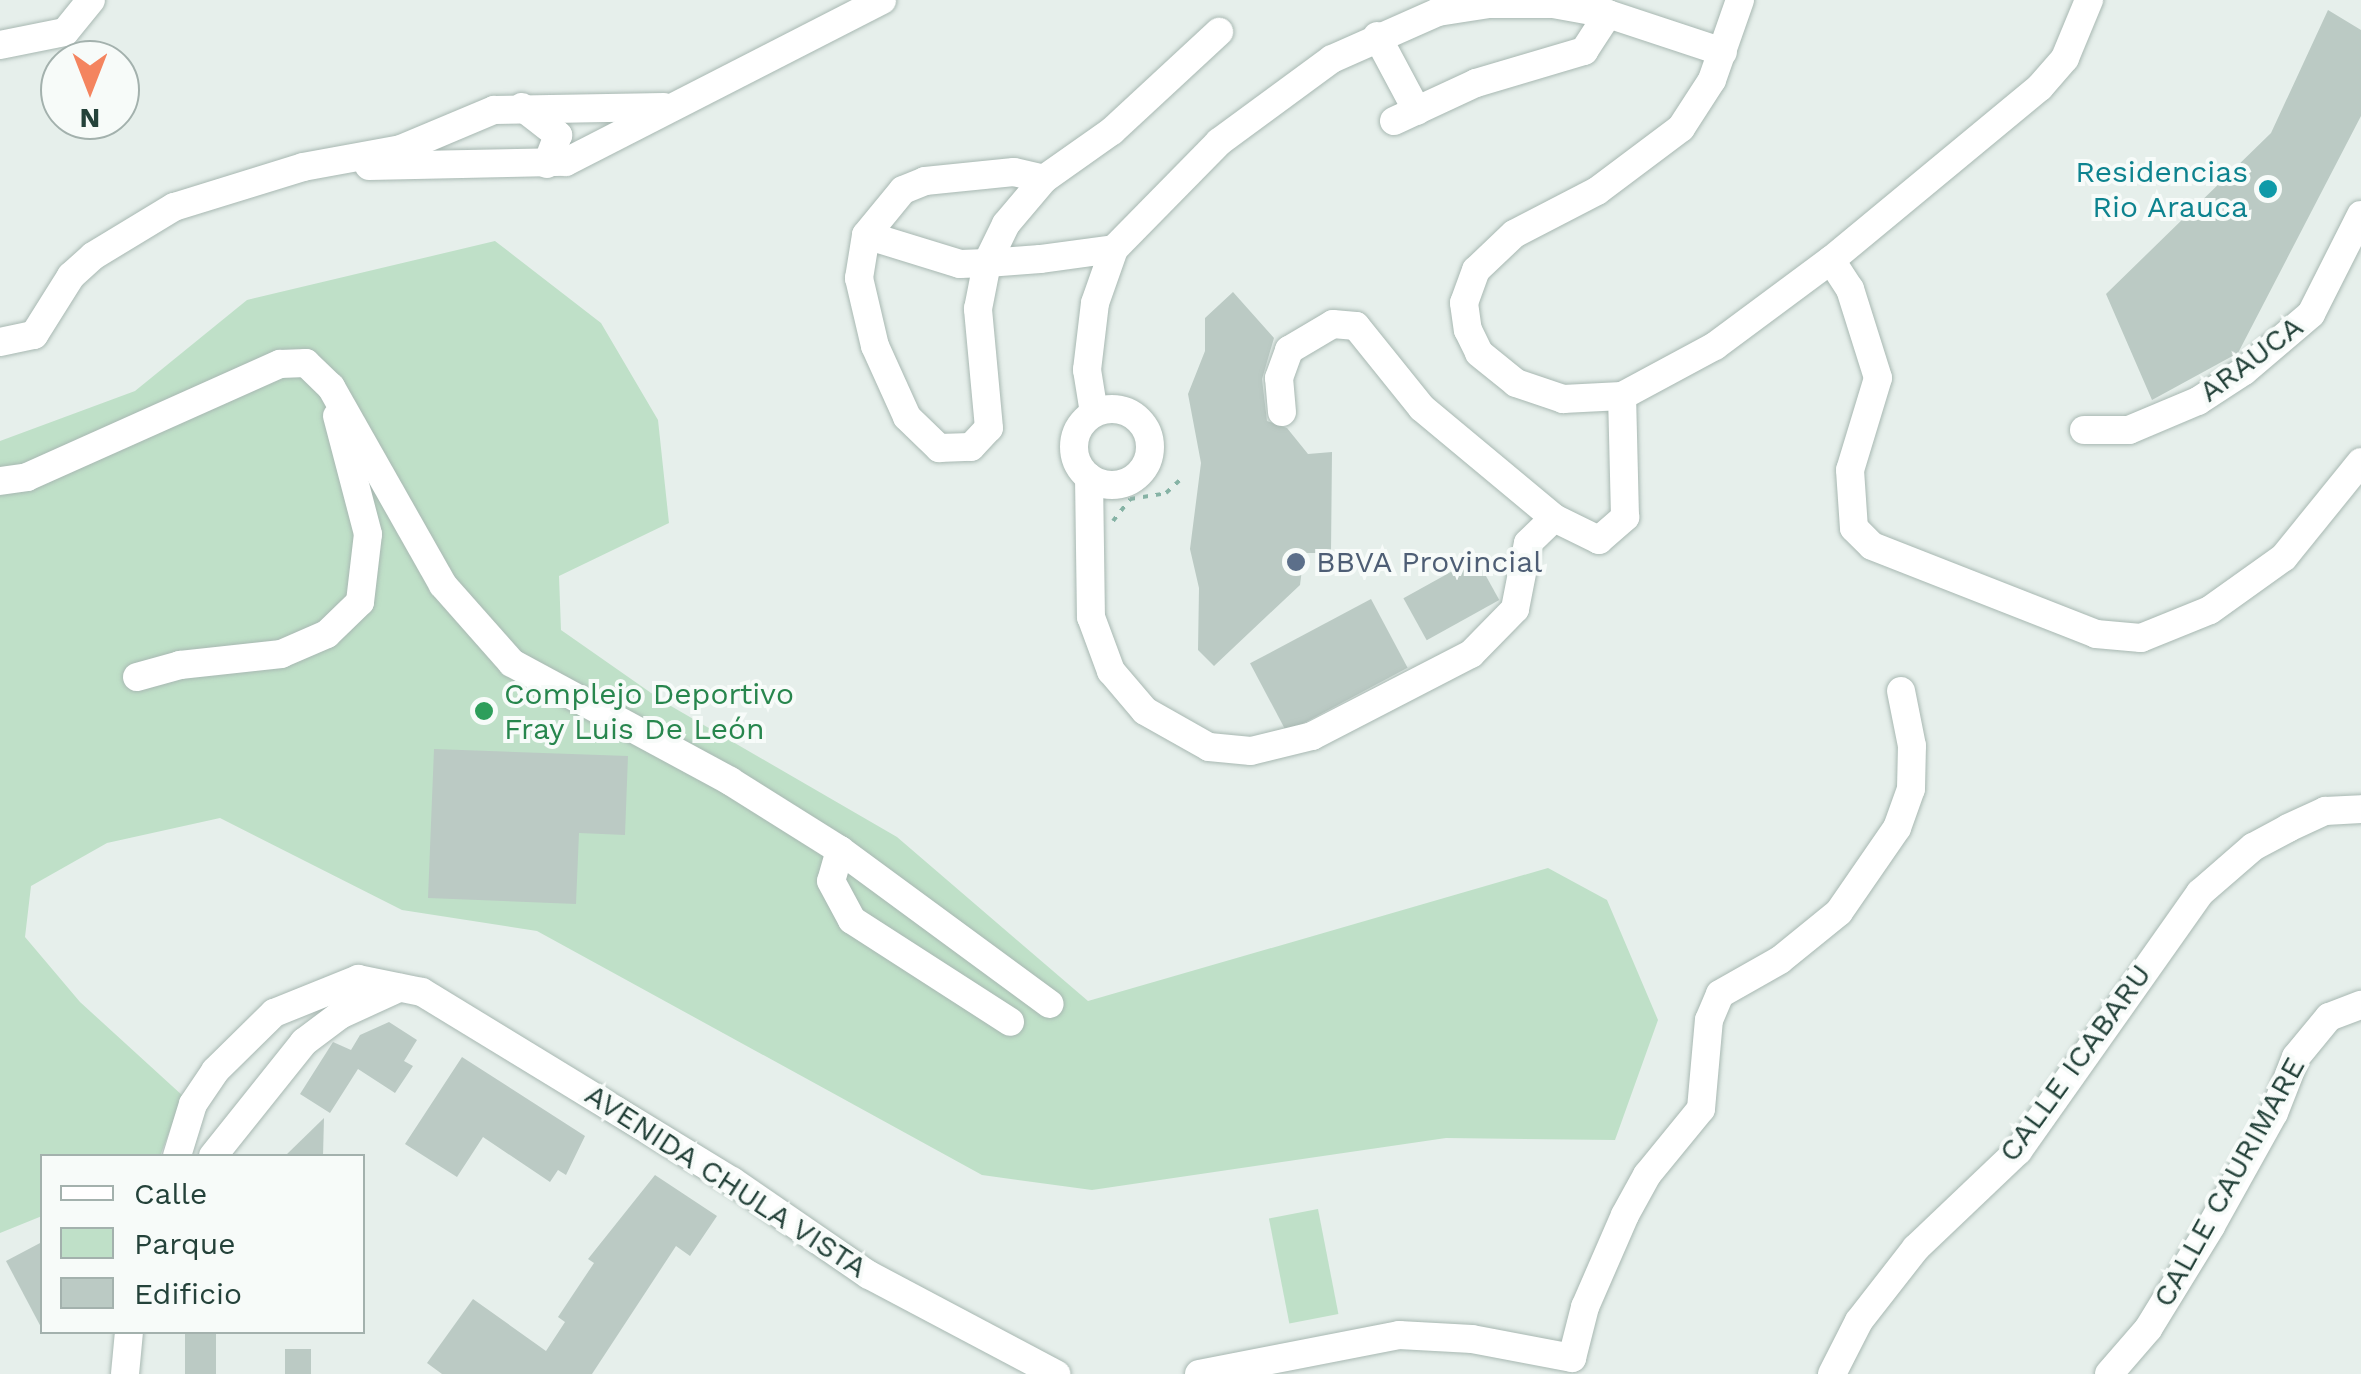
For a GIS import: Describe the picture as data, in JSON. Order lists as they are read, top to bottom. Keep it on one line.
{"streets":{"street":["ARAUCA","CALLE ICABARU","AVENIDA CHULA VISTA","CALLE CAURIMARE"]},"places":["Residencias Rio Arauca","BBVA Provincial","Complejo Deportivo Fray Luis De León"],"legend":["Calle","Parque","Edificio"],"north":"bottom"}
